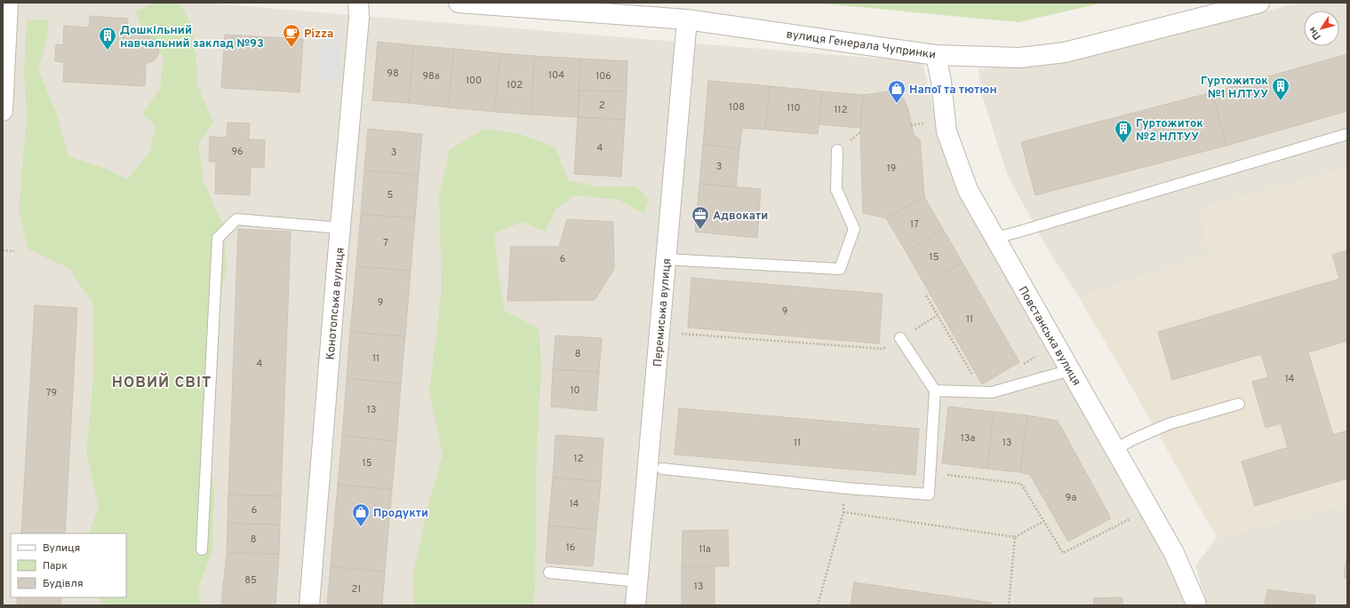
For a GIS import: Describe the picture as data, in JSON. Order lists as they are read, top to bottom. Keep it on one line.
{"streets":{"street":["вулиця Генерала Чупринки","Конотопська вулиця","Перемиська вулиця","Повстанська вулиця"]},"crossings":[["вулиця Генерала Чупринки","Перемиська вулиця"],["вулиця Генерала Чупринки","Повстанська вулиця"]],"districts":["НОВИЙ СВІТ"],"places":{"cafe":["Pizza"],"building":["Дошкільний навчальний заклад №93","Гуртожиток №1 НЛТУУ","Гуртожиток №2 НЛТУУ"],"shop":["Напої та тютюн","Продукти"],"office":["Адвокати"]},"house_numbers":["98","104","98а","106","100","102","2","108","110","112","4","96","3","3","19","5","17","7","15","6","9","9","11","8","11","4","14","10","79","13","13а","11","13","12","15","9а","14","6","8","16","11а","85","13","21"],"legend":["Вулиця","Парк","Будівля"],"north":"bottom left"}
